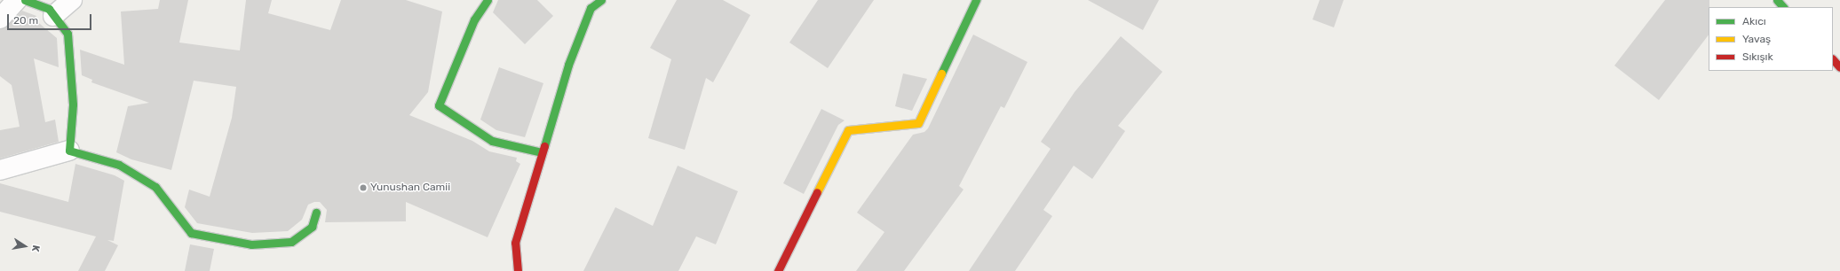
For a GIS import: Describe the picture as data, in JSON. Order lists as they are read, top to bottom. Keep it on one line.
{"places":["Yunushan Camii"],"legend":["Akıcı","Yavaş","Sıkışık"],"scale_bar":"20 m","north":"right"}
